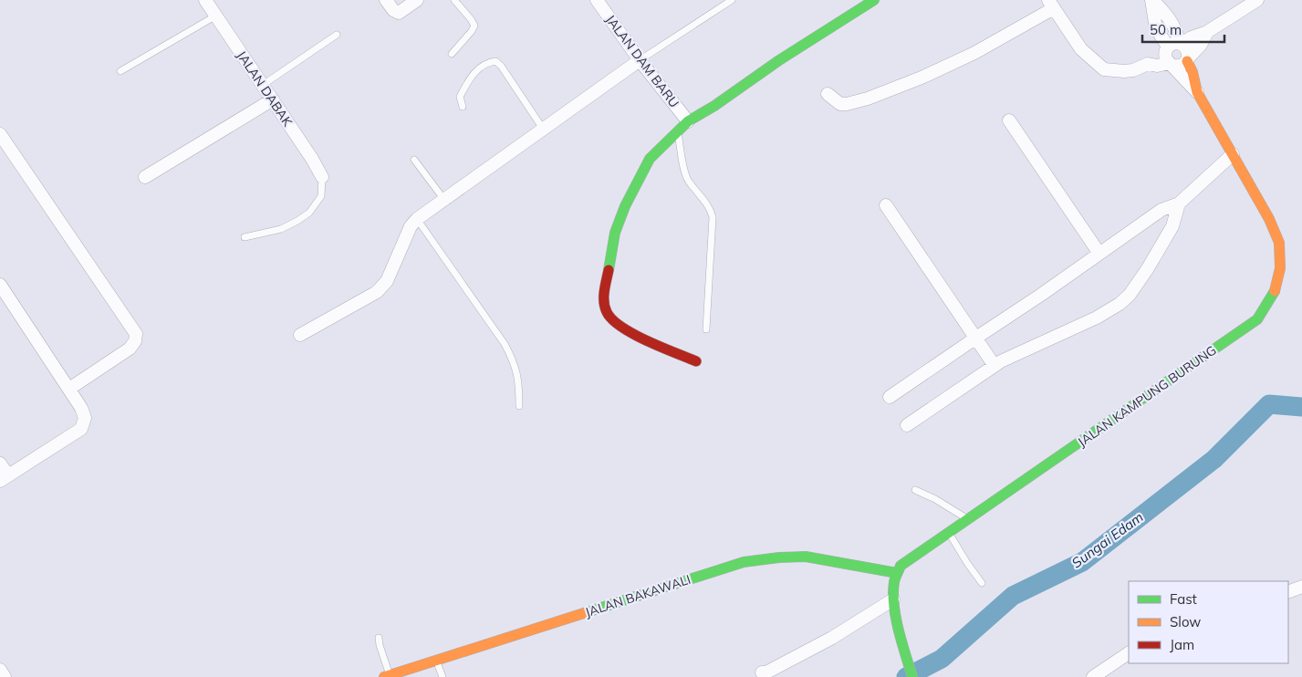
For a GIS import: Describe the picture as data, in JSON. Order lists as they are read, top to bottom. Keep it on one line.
{"streets":{"street":["JALAN DAM BARU","JALAN DABAK","JALAN KAMPUNG BURUNG","JALAN BAKAWALI"]},"crossings":[["JALAN KAMPUNG BURUNG","JALAN BAKAWALI"]],"water":["Sungai Edam"],"legend":["Fast","Slow","Jam"],"scale_bar":"50 m"}
